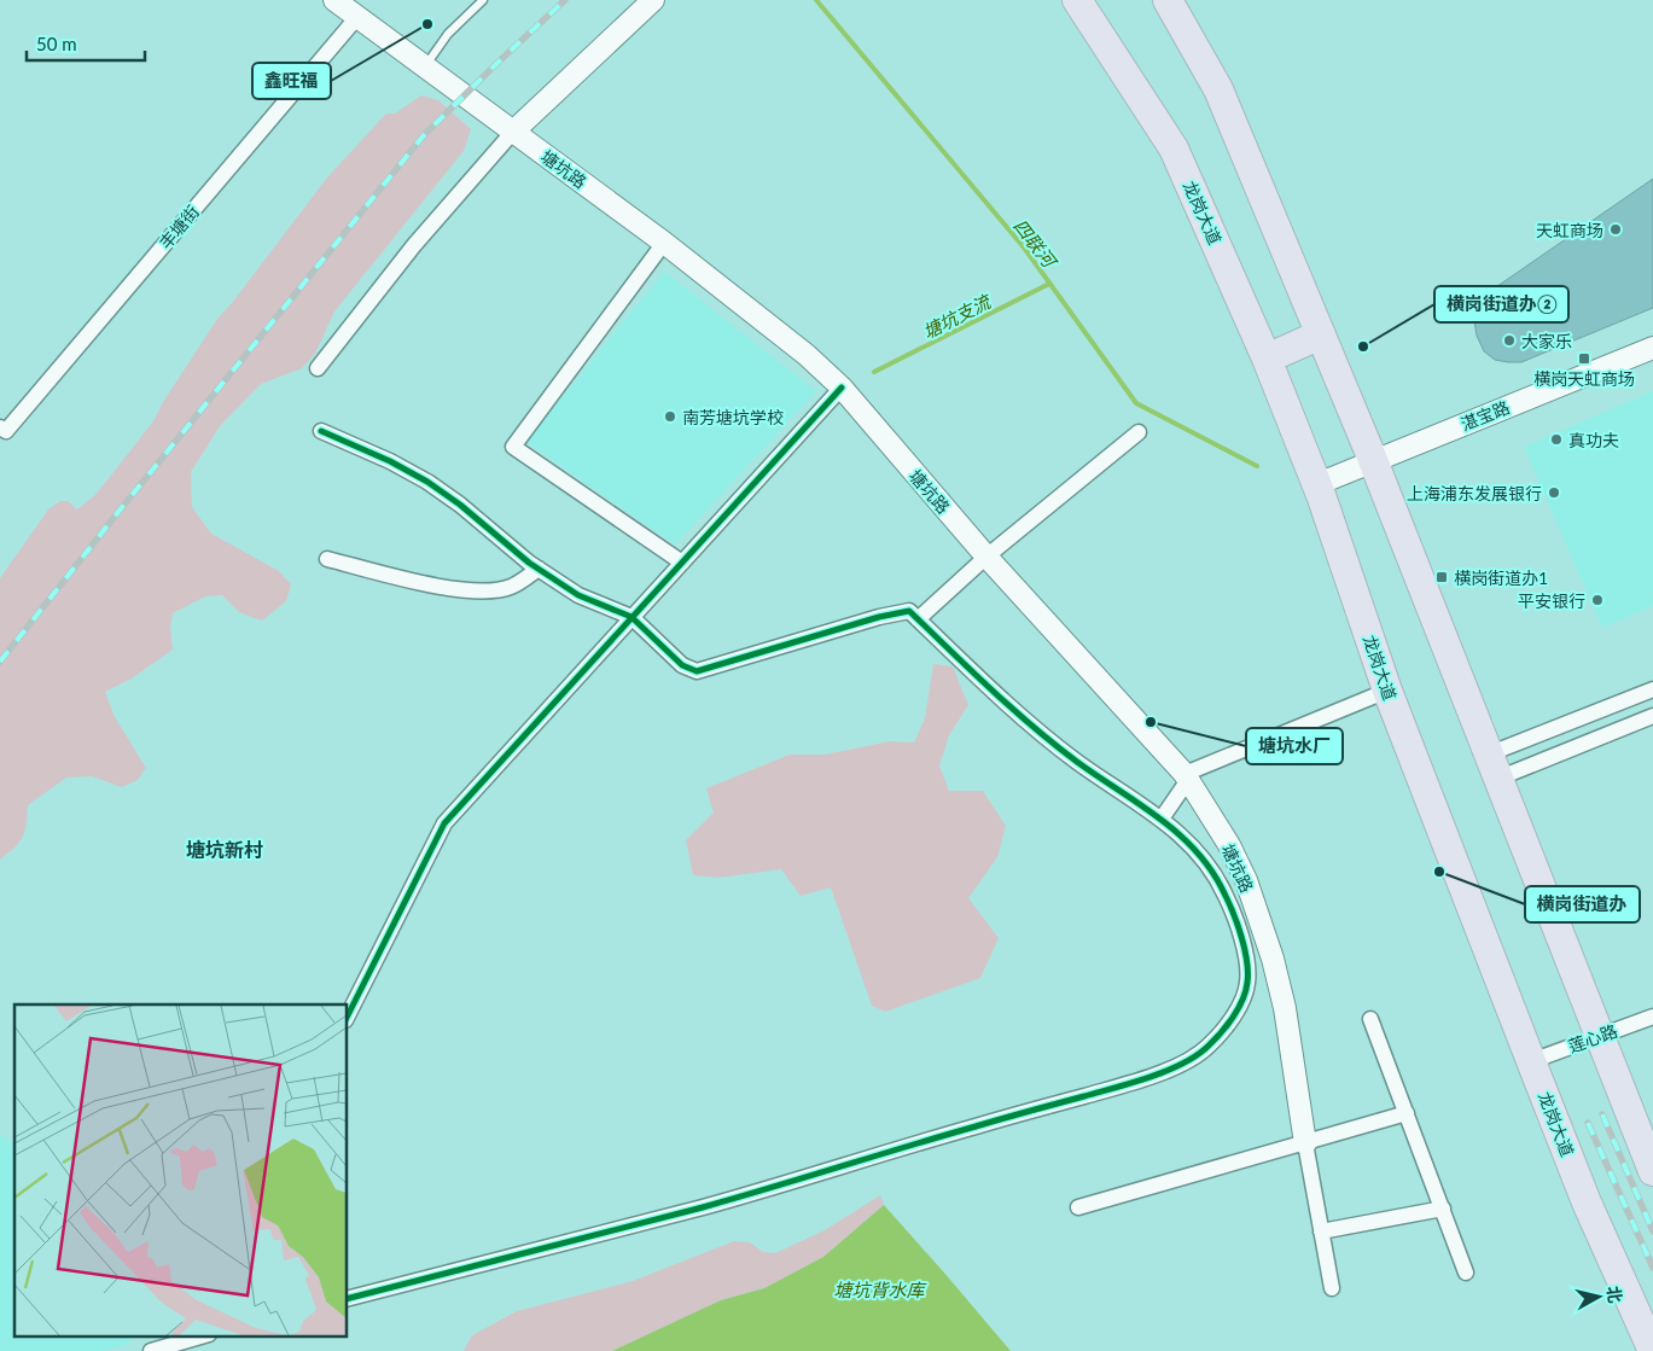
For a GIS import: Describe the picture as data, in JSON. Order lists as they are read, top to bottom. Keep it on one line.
{"streets":{"highway":["龙岗大道"],"street":["塘坑路","丰塘街","湛宝路","莲心路"]},"crossings":[["塘坑路","丰塘街"],["龙岗大道","湛宝路"],["龙岗大道","莲心路"]],"districts":["塘坑新村"],"water":["四联河","塘坑支流","塘坑背水库"],"places":{"other":["鑫旺福","天虹商场","大家乐","横岗街道办②","南芳塘坑学校","真功夫","上海浦东发展银行","平安银行","塘坑水厂","横岗街道办"],"transit":["横岗天虹商场","横岗街道办1"]},"scale_bar":"50 m","north":"right"}
